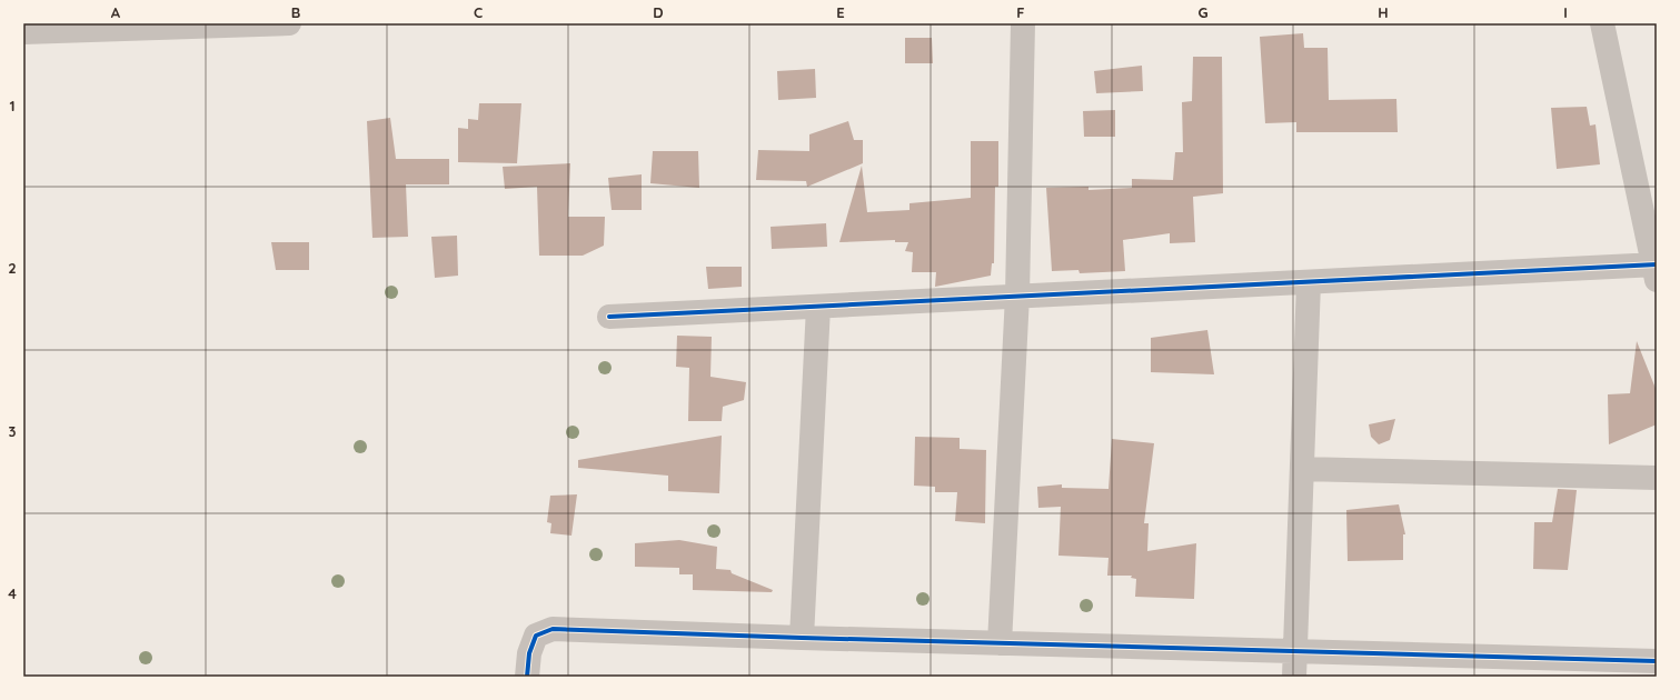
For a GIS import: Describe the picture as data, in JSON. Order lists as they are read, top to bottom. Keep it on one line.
{"grid":{"columns":["A","B","C","D","E","F","G","H","I"],"rows":["1","2","3","4"]}}
